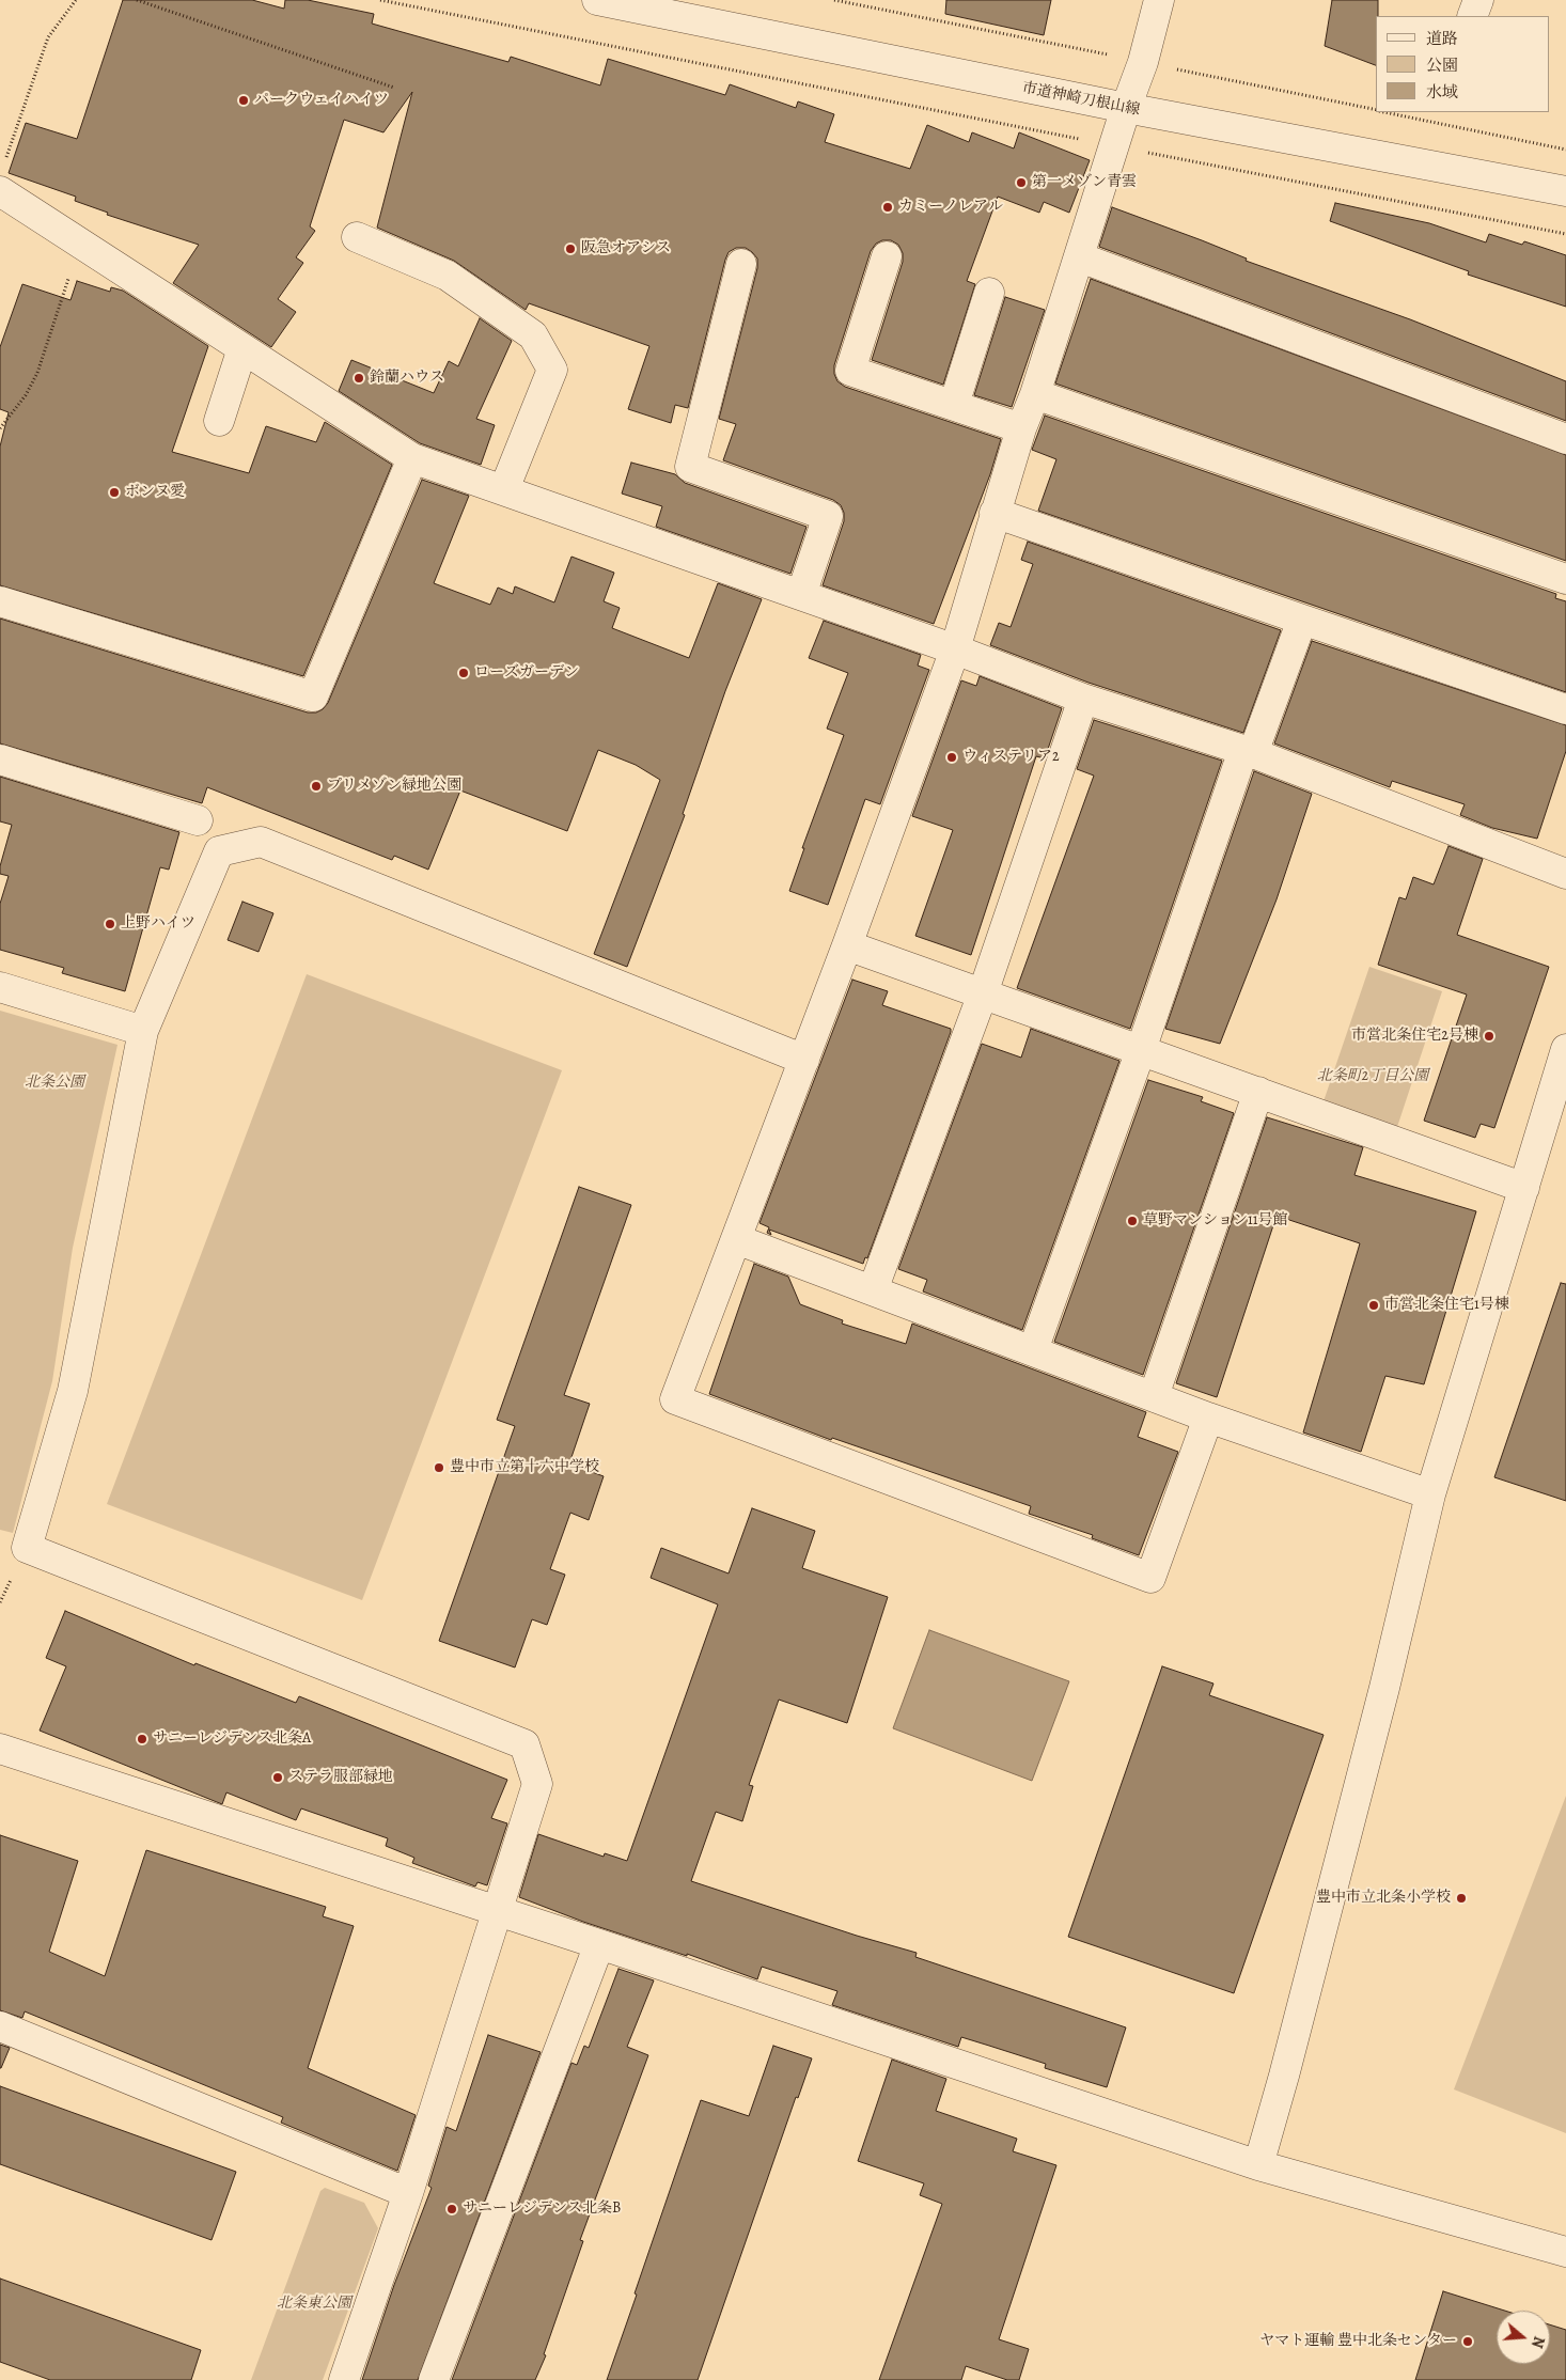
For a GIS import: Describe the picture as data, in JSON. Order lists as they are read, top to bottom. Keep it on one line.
{"streets":{"street":["市道神崎刀根山線"]},"parks":["北条町2丁目公園","北条公園","北条東公園"],"places":["パークウェイハイツ","第一メゾン青雲","カミーノレアル","阪急オアシス","鈴蘭ハウス","ボンヌ愛","ローズガーデン","ウィステリア2","プリメゾン緑地公園","上野ハイツ","市営北条住宅2号棟","草野マンション11号館","市営北条住宅1号棟","豊中市立第十六中学校","サニーレジデンス北条A","ステラ服部緑地","豊中市立北条小学校","サニーレジデンス北条B","ヤマト運輸 豊中北条センター"],"legend":["道路","公園","水域"],"north":"right"}
